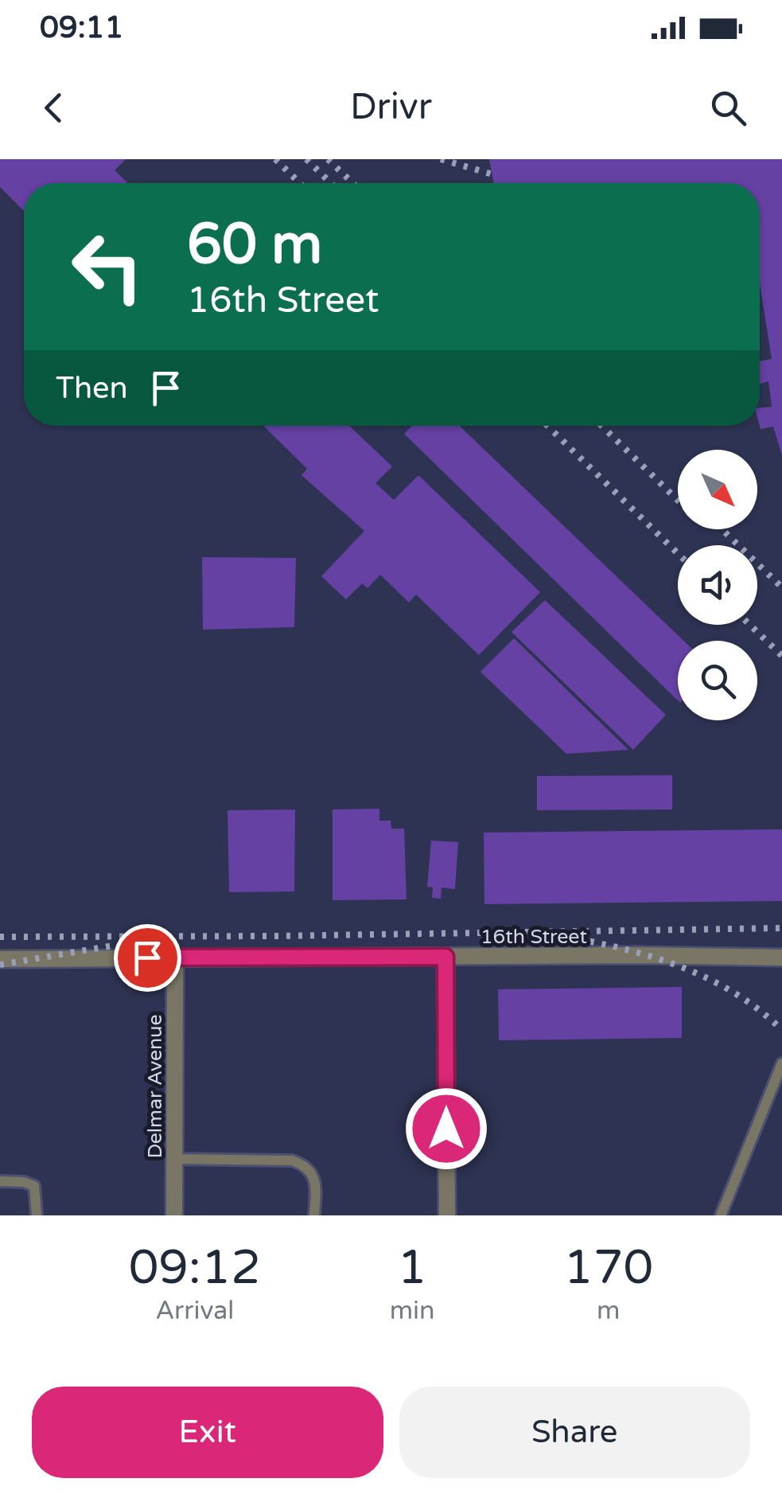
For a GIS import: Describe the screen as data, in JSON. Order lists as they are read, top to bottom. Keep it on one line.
{"streets":{"street":["16th Street","Delmar Avenue"]},"crossings":[["16th Street","Delmar Avenue"]],"north":"bottom right","page":{"status":"09:11","header":"Drivr","turn":["60 m","16th Street"],"then":"Then","eta":["09:12","Arrival","1","min","170","m"],"buttons":["Exit","Share"]}}
